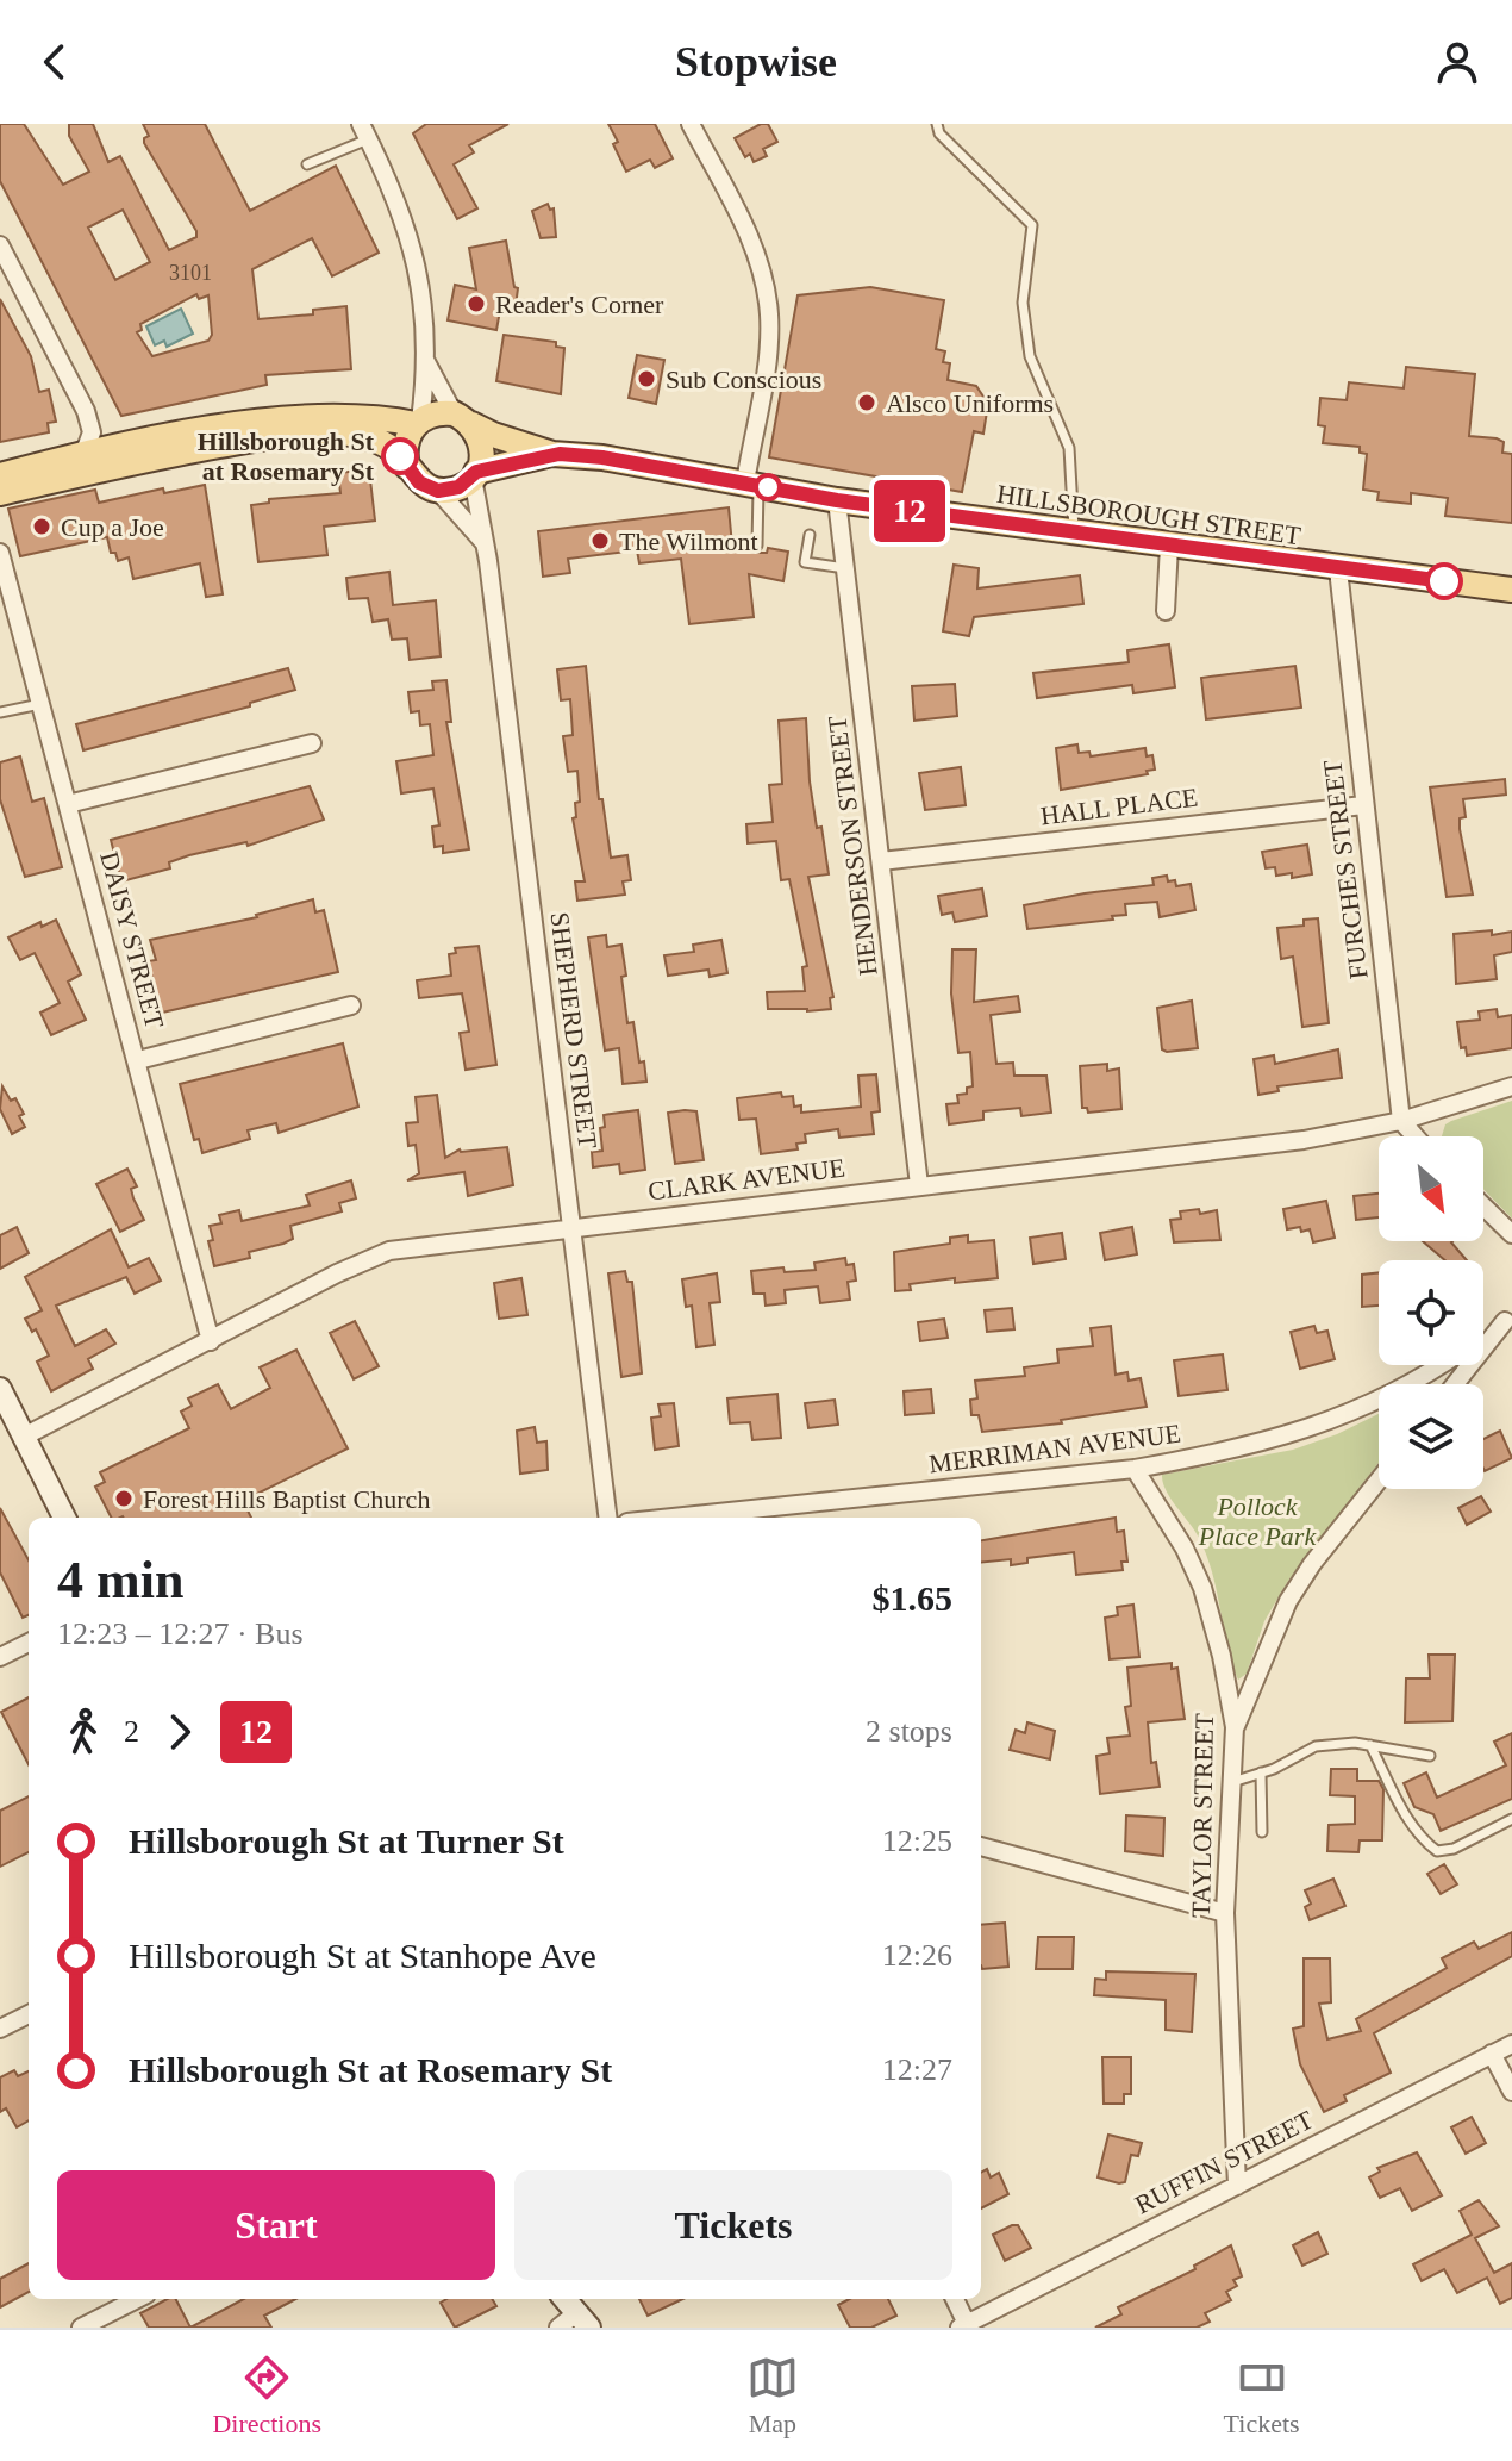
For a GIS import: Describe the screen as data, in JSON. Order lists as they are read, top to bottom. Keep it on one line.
{"streets":{"main road":["HILLSBOROUGH STREET"],"street":["HALL PLACE","HENDERSON STREET","FURCHES STREET","DAISY STREET","SHEPHERD STREET","CLARK AVENUE","MERRIMAN AVENUE","TAYLOR STREET","RUFFIN STREET"]},"crossings":[["HILLSBOROUGH STREET","HENDERSON STREET"],["HILLSBOROUGH STREET","FURCHES STREET"],["HILLSBOROUGH STREET","SHEPHERD STREET"],["HALL PLACE","HENDERSON STREET"],["HALL PLACE","FURCHES STREET"],["HENDERSON STREET","CLARK AVENUE"],["FURCHES STREET","CLARK AVENUE"],["DAISY STREET","CLARK AVENUE"],["SHEPHERD STREET","CLARK AVENUE"],["MERRIMAN AVENUE","TAYLOR STREET"],["TAYLOR STREET","RUFFIN STREET"]],"parks":["Pollock Place Park"],"places":["Reader's Corner","Sub Conscious","Alsco Uniforms","Hillsborough St at Rosemary St","Cup a Joe","The Wilmont","Forest Hills Baptist Church"],"lines":["bus line 12"],"house_numbers":["3101"],"north":"bottom right","page":{"header":"Stopwise","on_map":"12","heading":["4 min","12:23 – 12:27 · Bus","$1.65"],"legs":["2","12","2 stops"],"list":[{"name":"Hillsborough St at Turner St","value":"12:25"},{"name":"Hillsborough St at Stanhope Ave","value":"12:26"},{"name":"Hillsborough St at Rosemary St","value":"12:27"}],"buttons":["Start","Tickets"],"tabs":["Directions","Map","Tickets"]}}
